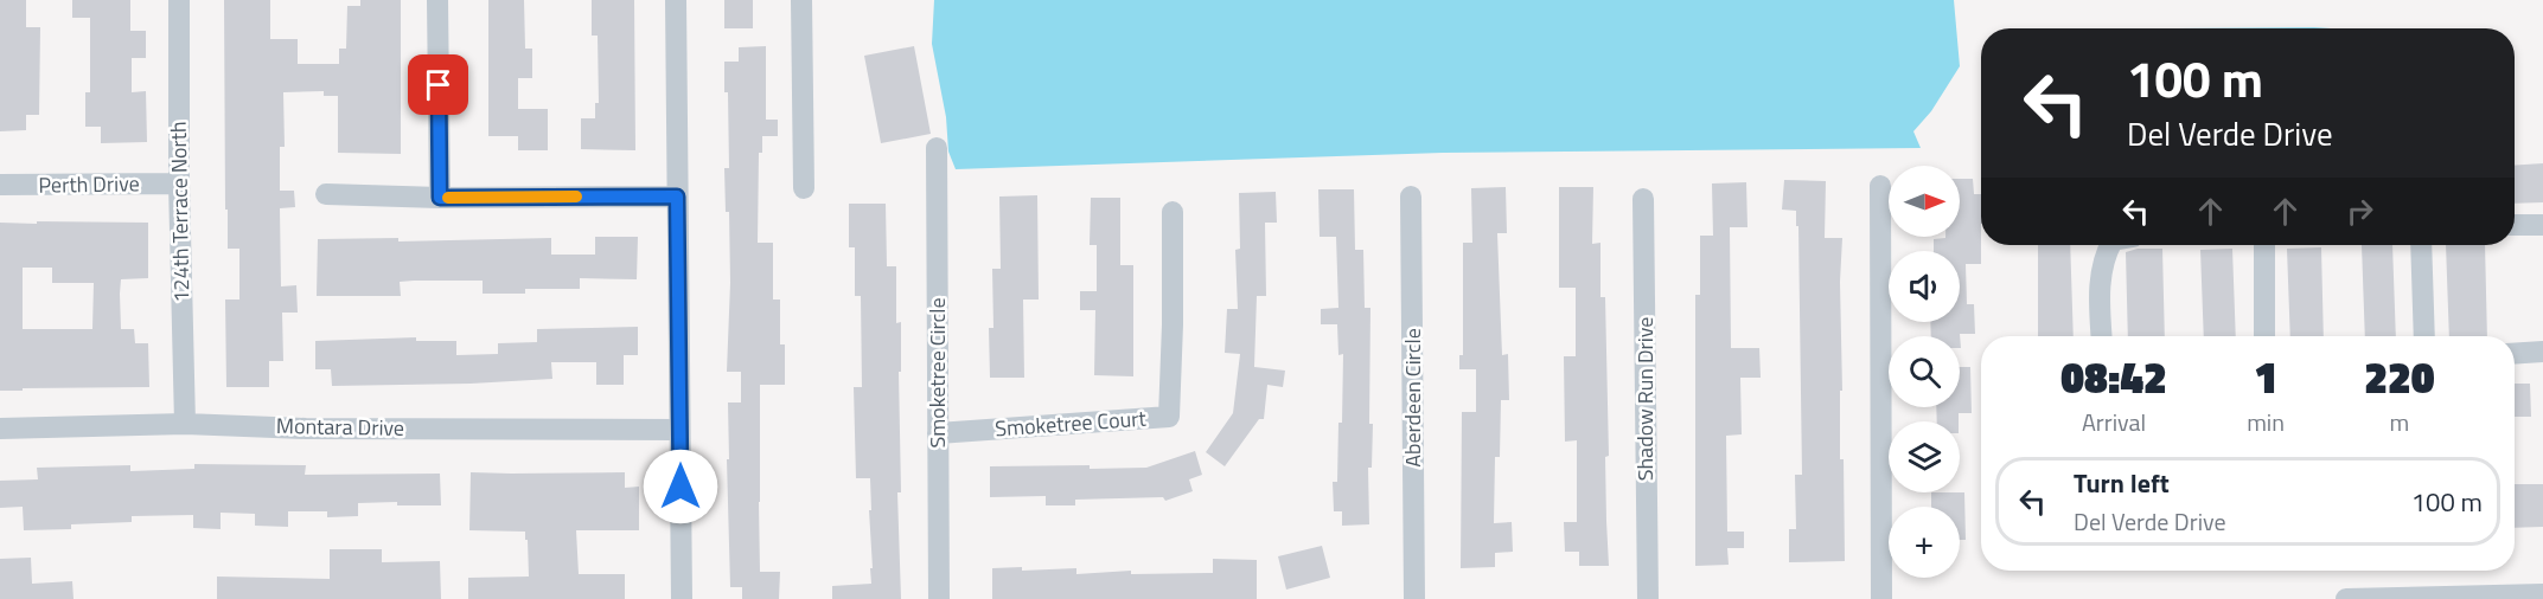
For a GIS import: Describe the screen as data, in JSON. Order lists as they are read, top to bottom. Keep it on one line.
{"streets":{"street":["Perth Drive","124th Terrace North","Smoketree Circle","Aberdeen Circle","Shadow Run Drive","Smoketree Court","Montara Drive"]},"crossings":[["Perth Drive","124th Terrace North"],["124th Terrace North","Montara Drive"],["Smoketree Circle","Smoketree Court"]],"north":"right","page":{"turn":["100 m","Del Verde Drive"],"map_buttons":"+","eta":["08:42","Arrival","1","min","220","m"],"list":[{"name":"Turn left","note":"Del Verde Drive","value":"100 m"}]}}
